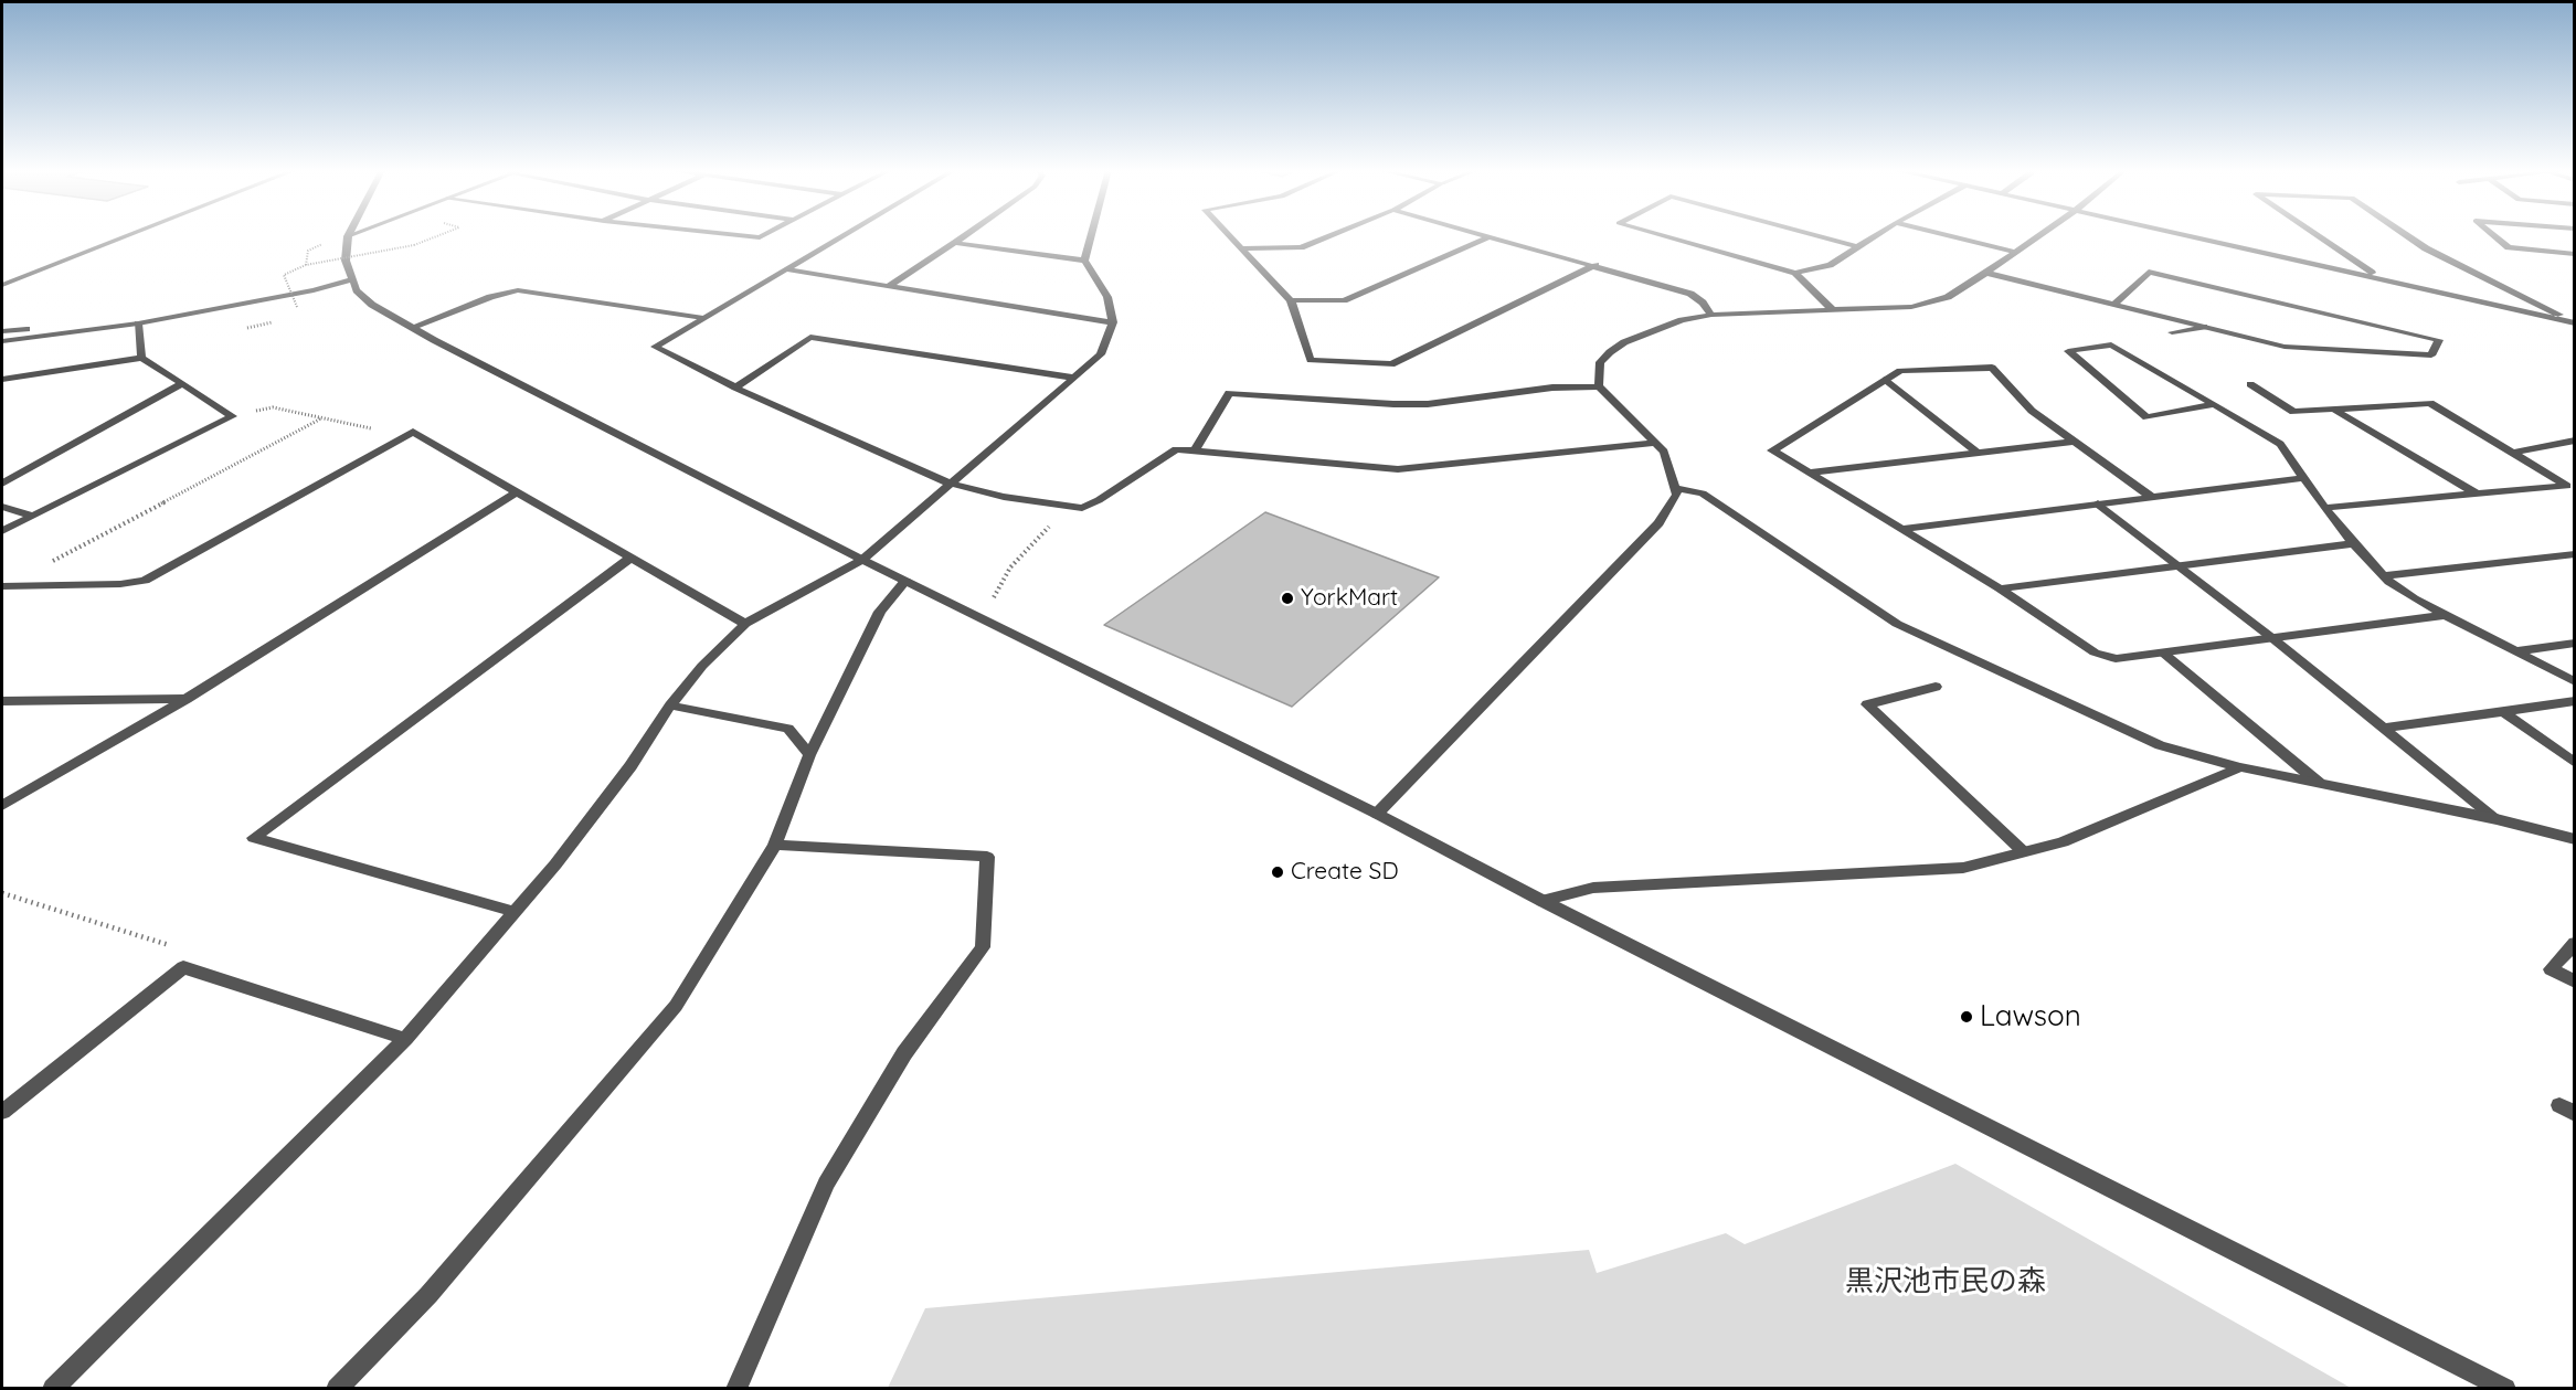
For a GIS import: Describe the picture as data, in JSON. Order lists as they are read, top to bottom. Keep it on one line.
{"parks":["黒沢池市民の森"],"places":["YorkMart","Create SD","Lawson"]}
